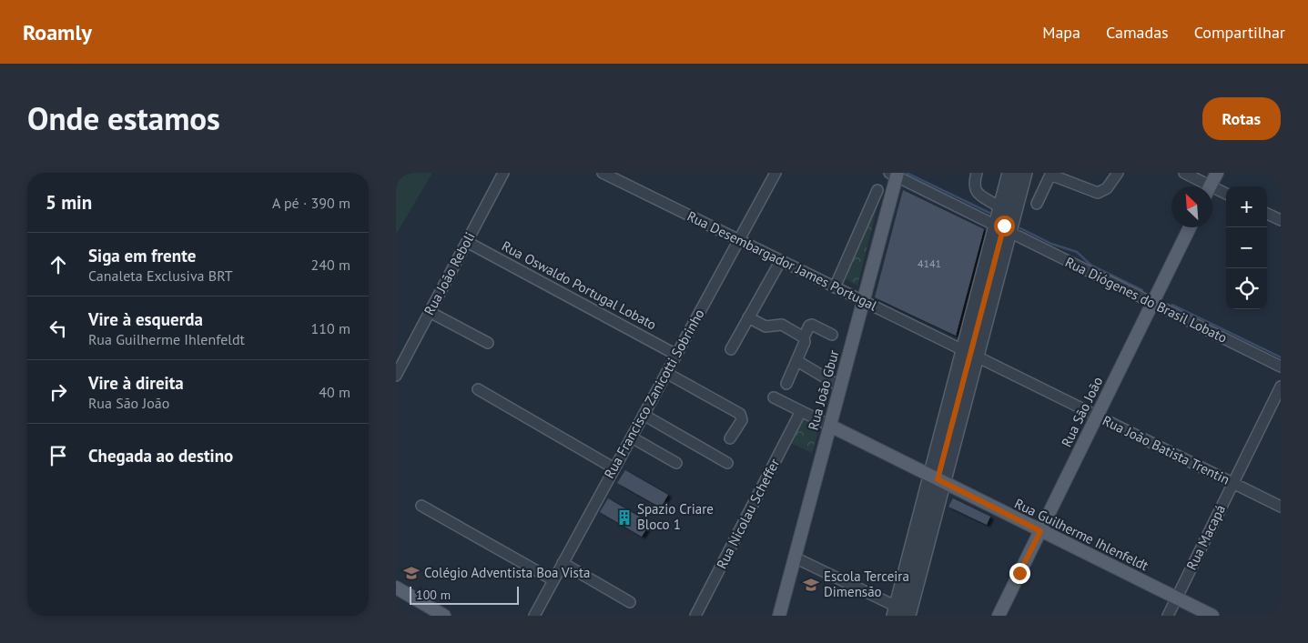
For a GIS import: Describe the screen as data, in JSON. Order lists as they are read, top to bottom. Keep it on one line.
{"streets":{"main road":["Rua João Gbur","Rua São João","Rua Guilherme Ihlenfeldt"],"street":["Rua Desembargador James Portugal","Rua João Reboli","Rua Oswaldo Portugal Lobato","Rua Diógenes do Brasil Lobato","Rua Francisco Zanicotti Sobrinho","Rua João Batista Trentin","Rua Nicolau Scheffer","Rua Macapá"]},"crossings":[["Rua Desembargador James Portugal","Rua João Gbur"],["Rua Desembargador James Portugal","Rua Francisco Zanicotti Sobrinho"],["Rua João Reboli","Rua Oswaldo Portugal Lobato"],["Rua Oswaldo Portugal Lobato","Rua Francisco Zanicotti Sobrinho"],["Rua Diógenes do Brasil Lobato","Rua São João"],["Rua São João","Rua João Batista Trentin"],["Rua São João","Rua Guilherme Ihlenfeldt"],["Rua João Batista Trentin","Rua Macapá"],["Rua Guilherme Ihlenfeldt","Rua Macapá"]],"places":{"building":["Spazio Criare Bloco 1"],"school or university":["Colégio Adventista Boa Vista","Escola Terceira Dimensão"]},"house_numbers":["4141"],"scale_bar":"100 m","north":"top left","page":{"header":"Roamly","nav":["Mapa","Camadas","Compartilhar"],"title":"Onde estamos","buttons":"Rotas","heading":["5 min","A pé · 390 m"],"map_buttons":["+","−"],"list":[["Siga em frente","Canaleta Exclusiva BRT","240 m"],["Vire à esquerda","Rua Guilherme Ihlenfeldt","110 m"],["Vire à direita","Rua São João","40 m"],"Chegada ao destino"],"scale":"100 m"}}
